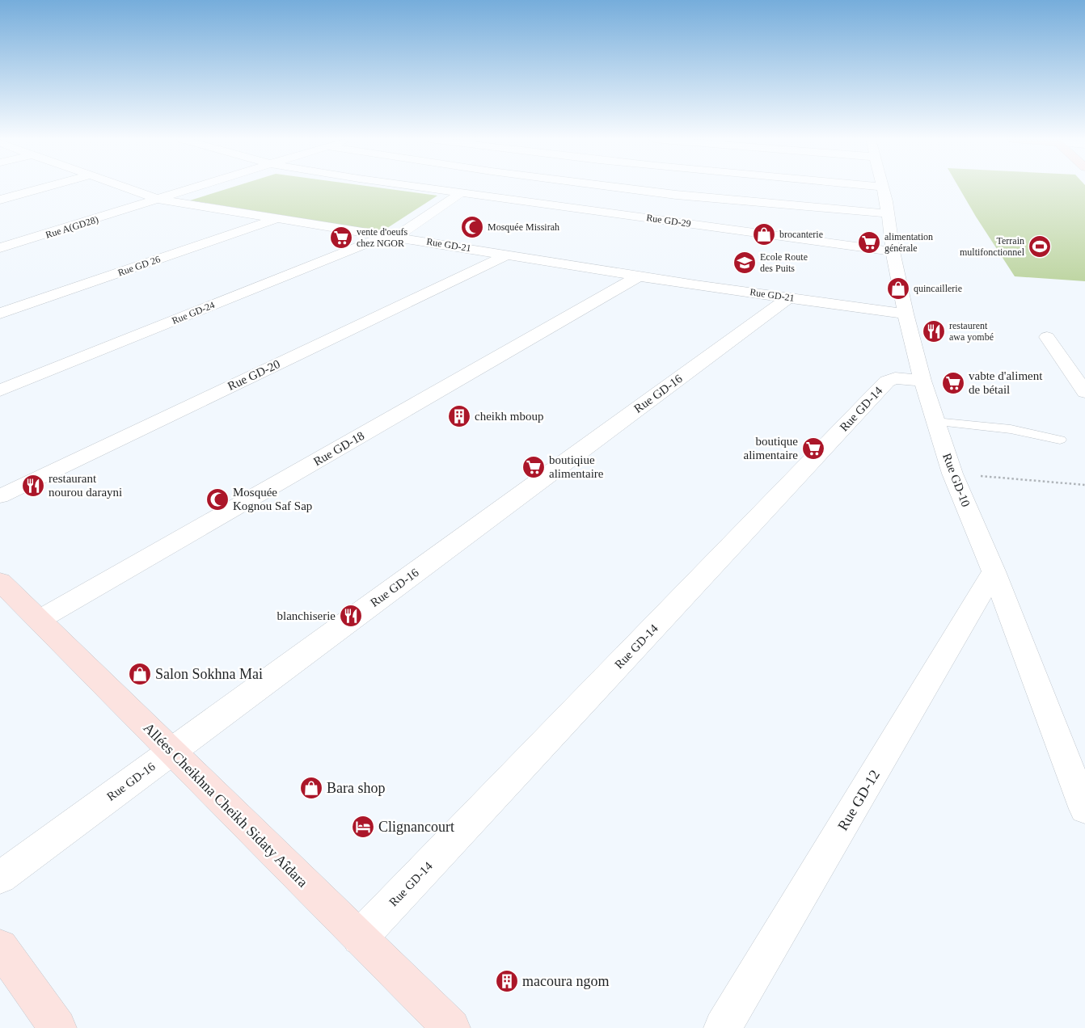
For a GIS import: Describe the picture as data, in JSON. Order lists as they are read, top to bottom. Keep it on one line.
{"streets":{"main road":["Allées Cheikhna Cheikh Sidaty Aîdara"],"street":["Rue GD-29","Rue A(GD28)","Rue GD-21","Rue GD 26","Rue GD-24","Rue GD-20","Rue GD-16","Rue GD-14","Rue GD-18","Rue GD-10","Rue GD-12"]},"crossings":[["Rue GD-29","Rue GD-24"],["Rue GD-29","Rue GD-10"],["Rue A(GD28)","Rue GD-21"],["Rue GD-21","Rue GD 26"],["Rue GD-21","Rue GD-24"],["Rue GD-21","Rue GD-20"],["Rue GD-21","Rue GD-16"],["Rue GD-21","Rue GD-18"],["Rue GD-21","Rue GD-10"],["Rue GD-16","Allées Cheikhna Cheikh Sidaty Aîdara"],["Rue GD-14","Rue GD-10"],["Rue GD-14","Allées Cheikhna Cheikh Sidaty Aîdara"],["Rue GD-18","Allées Cheikhna Cheikh Sidaty Aîdara"],["Rue GD-10","Rue GD-12"]],"places":{"mosque":["Mosquée Missirah","Mosquée Kognou Saf Sap"],"shop":["brocanterie","quincaillerie","Salon Sokhna Mai","Bara shop"],"supermarket":["vente d'oeufs chez NGOR","alimentation générale","vabte d'aliment de bétail","boutique alimentaire","boutiqiue alimentaire"],"sports":["Terrain multifonctionnel"],"school or university":["Ecole Route des Puits"],"restaurant":["restaurent awa yombé","restaurant nourou darayni","blanchiserie"],"building":["cheikh mboup","macoura ngom"],"hotel":["Clignancourt"]}}
